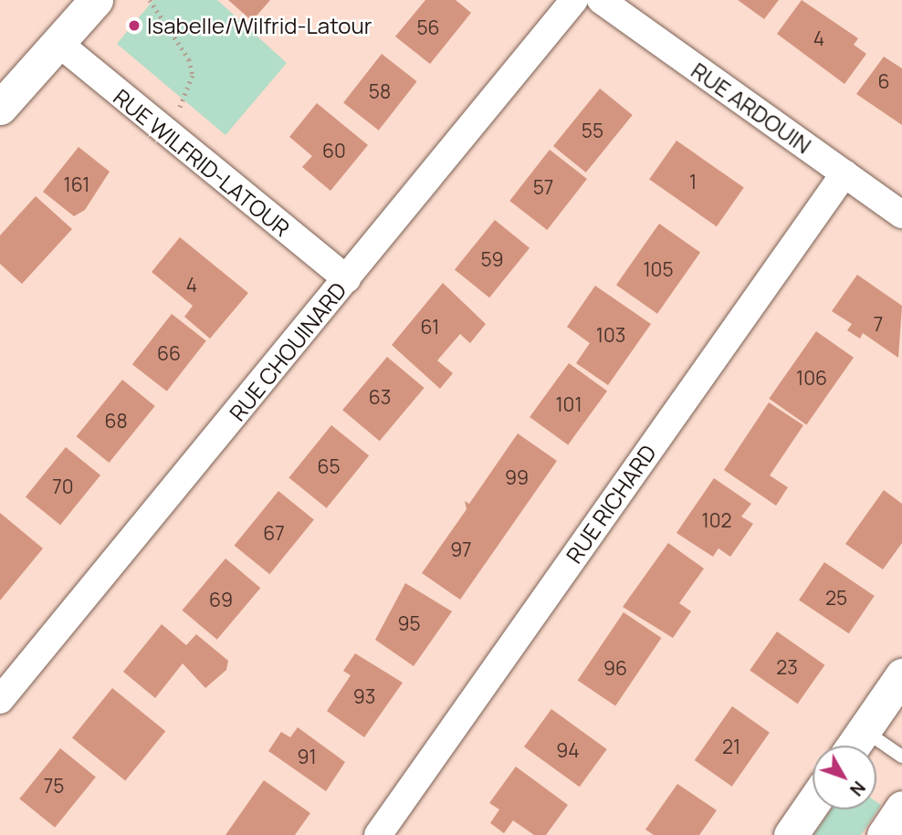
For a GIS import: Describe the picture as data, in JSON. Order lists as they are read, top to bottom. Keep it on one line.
{"streets":{"street":["RUE ARDOUIN","RUE WILFRID-LATOUR","RUE CHOUINARD","RUE RICHARD"]},"crossings":[["RUE ARDOUIN","RUE RICHARD"],["RUE WILFRID-LATOUR","RUE CHOUINARD"]],"places":["Isabelle/Wilfrid-Latour"],"house_numbers":["56","4","6","58","55","60","1","161","57","59","105","4","7","61","103","66","106","63","101","68","65","99","70","102","67","97","25","69","95","23","96","93","21","94","91","75"],"north":"bottom right"}
